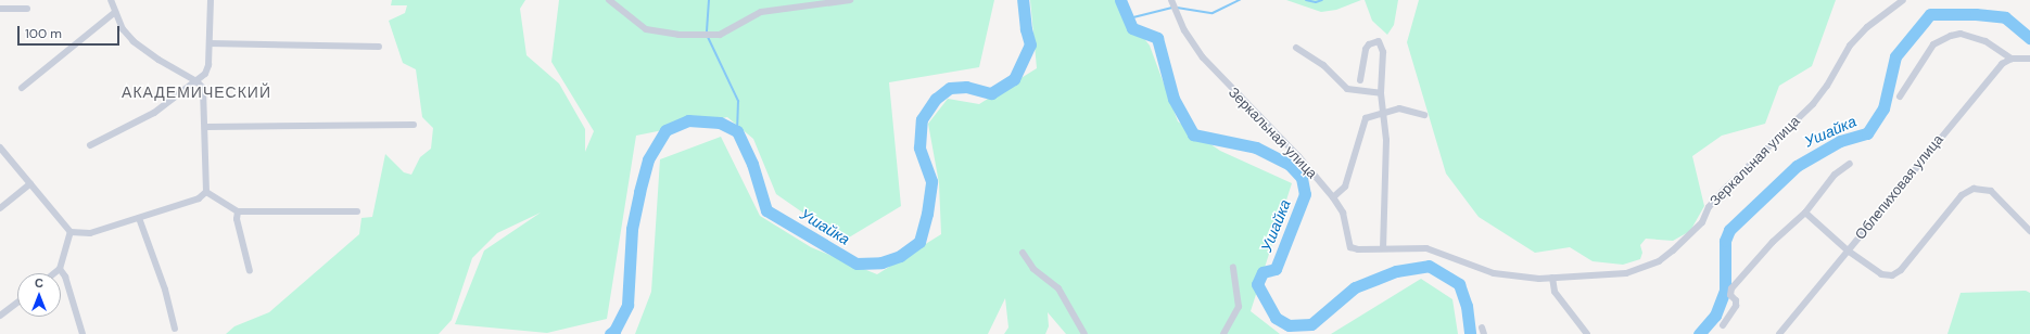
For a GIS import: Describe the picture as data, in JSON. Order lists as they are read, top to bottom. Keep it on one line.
{"streets":{"street":["Зеркальная улица","Облепиховая улица"]},"districts":["АКАДЕМИЧЕСКИЙ"],"water":["Ушайка"],"scale_bar":"100 m","north":"top"}
